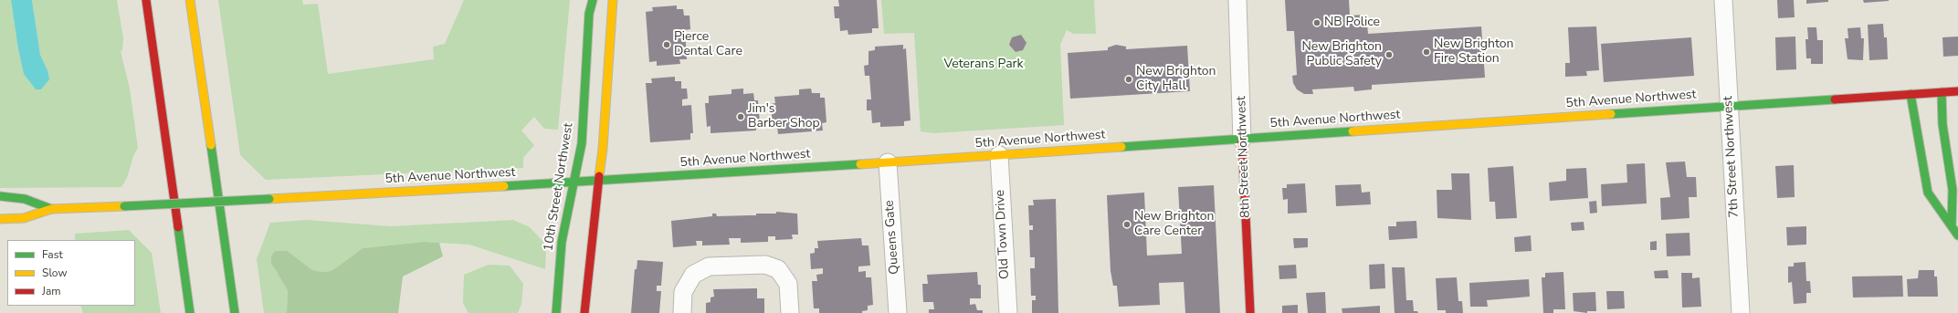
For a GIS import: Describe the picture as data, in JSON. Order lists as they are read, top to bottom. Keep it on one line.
{"streets":{"main road":["5th Avenue Northwest","8th Street Northwest","10th Street Northwest"],"street":["7th Street Northwest","Old Town Drive","Queens Gate"]},"crossings":[["5th Avenue Northwest","8th Street Northwest"],["5th Avenue Northwest","7th Street Northwest"],["5th Avenue Northwest","10th Street Northwest"],["5th Avenue Northwest","Old Town Drive"],["5th Avenue Northwest","Queens Gate"]],"parks":["Veterans Park"],"places":["NB Police","Pierce Dental Care","New Brighton Fire Station","New Brighton Public Safety","New Brighton City Hall","Jim's Barber Shop","New Brighton Care Center"],"legend":["Fast","Slow","Jam"]}
